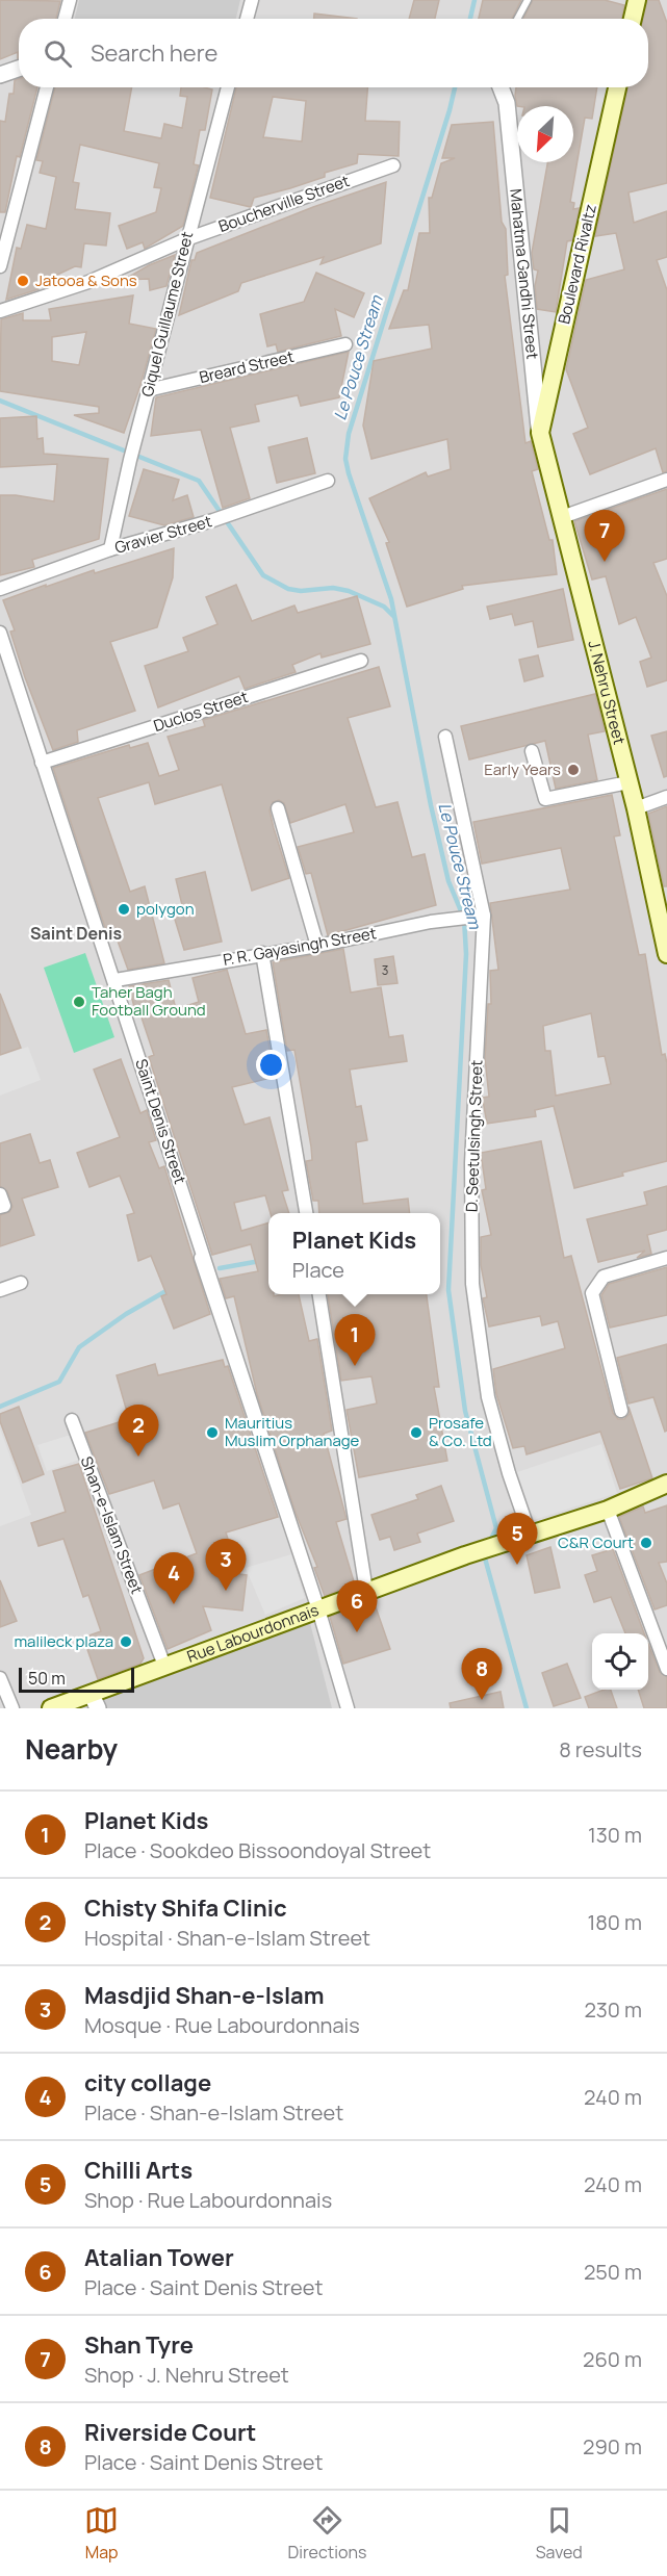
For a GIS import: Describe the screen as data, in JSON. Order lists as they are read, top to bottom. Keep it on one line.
{"streets":{"main road":["Boulevard Rivaltz","J. Nehru Street","Rue Labourdonnais"],"street":["Boucherville Street","Mahatma Gandhi Street","Giquel Guillaume Street","Breard Street","Gravier Street","Duclos Street","P. R. Gayasingh Street","Saint Denis Street","D. Seetulsingh Street","Shan-e-Islam Street"]},"crossings":[["Boucherville Street","Giquel Guillaume Street"],["Boulevard Rivaltz","Mahatma Gandhi Street"],["Boulevard Rivaltz","J. Nehru Street"],["Mahatma Gandhi Street","J. Nehru Street"],["Giquel Guillaume Street","Breard Street"],["Giquel Guillaume Street","Gravier Street"],["Duclos Street","Saint Denis Street"],["P. R. Gayasingh Street","Saint Denis Street"],["P. R. Gayasingh Street","D. Seetulsingh Street"],["Saint Denis Street","Rue Labourdonnais"],["D. Seetulsingh Street","Rue Labourdonnais"],["Shan-e-Islam Street","Rue Labourdonnais"]],"districts":["Saint Denis"],"water":["Le Pouce Stream"],"places":["Jatooa & Sons","Early Years","polygon","Taher Bagh Football Ground","Mauritius Muslim Orphanage","Prosafe & Co. Ltd","C&R Court","malileck plaza"],"house_numbers":["3"],"scale_bar":"50 m","north":"bottom left","page":{"search":"Search here","pins":["7","1","2","5","3","4","6","8"],"popup":["Planet Kids","Place"],"scale":"50 m","heading":["Nearby","8 results"],"list":[{"mark":"1","name":"Planet Kids","note":"Place · Sookdeo Bissoondoyal Street","value":"130 m"},{"mark":"2","name":"Chisty Shifa Clinic","note":"Hospital · Shan-e-Islam Street","value":"180 m"},{"mark":"3","name":"Masdjid Shan-e-Islam","note":"Mosque · Rue Labourdonnais","value":"230 m"},{"mark":"4","name":"city collage","note":"Place · Shan-e-Islam Street","value":"240 m"},{"mark":"5","name":"Chilli Arts","note":"Shop · Rue Labourdonnais","value":"240 m"},{"mark":"6","name":"Atalian Tower","note":"Place · Saint Denis Street","value":"250 m"},{"mark":"7","name":"Shan Tyre","note":"Shop · J. Nehru Street","value":"260 m"},{"mark":"8","name":"Riverside Court","note":"Place · Saint Denis Street","value":"290 m"}],"nav":["Map","Directions","Saved"]}}
